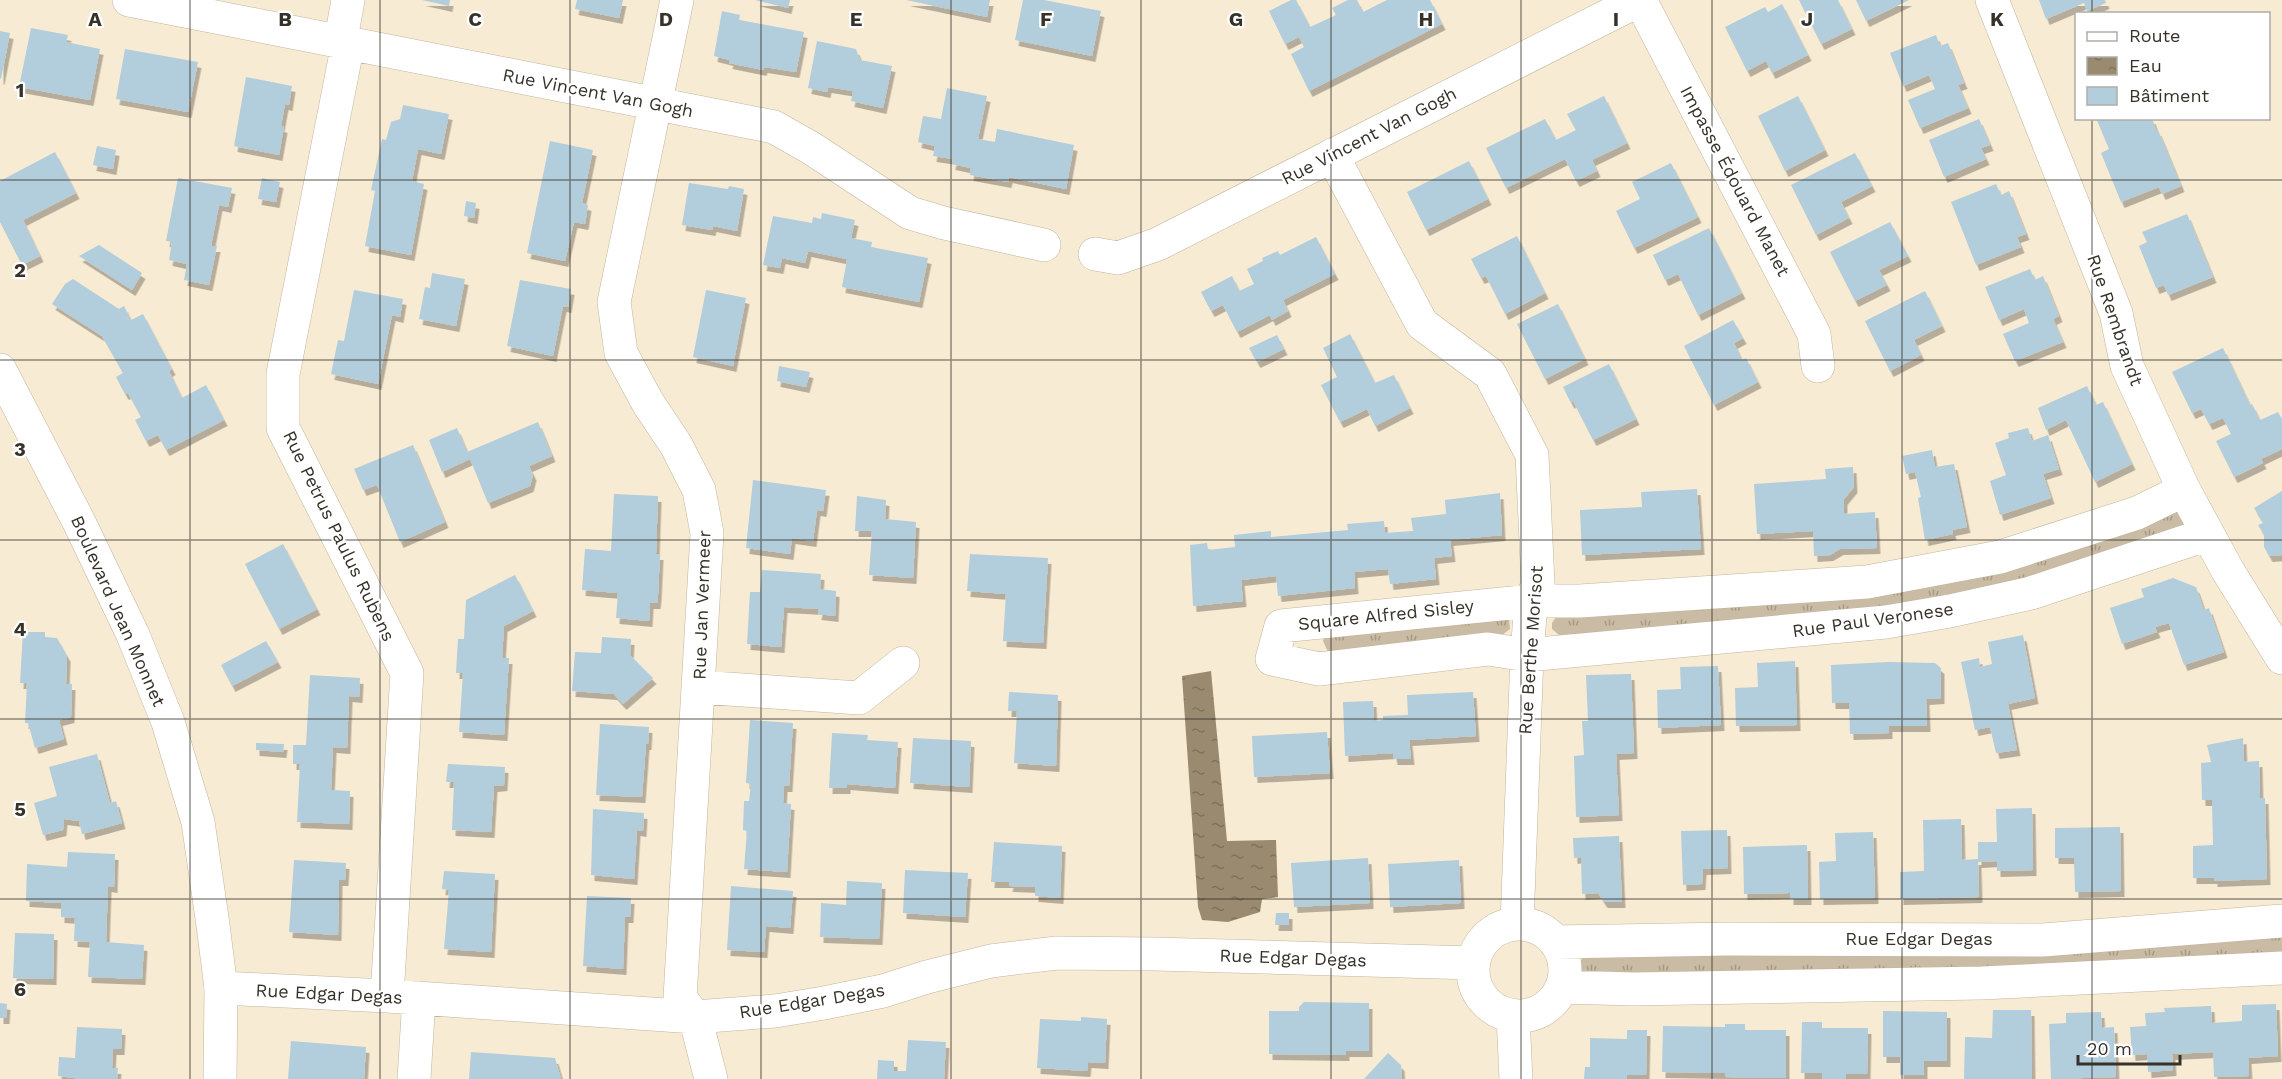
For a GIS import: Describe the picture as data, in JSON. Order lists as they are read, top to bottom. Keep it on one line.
{"streets":{"street":["Rue Vincent Van Gogh","Impasse Édouard Manet","Rue Rembrandt","Rue Petrus Paulus Rubens","Rue Jan Vermeer","Boulevard Jean Monnet","Square Alfred Sisley","Rue Paul Veronese","Rue Berthe Morisot","Rue Edgar Degas"]},"crossings":[["Rue Vincent Van Gogh","Impasse Édouard Manet"],["Rue Vincent Van Gogh","Rue Petrus Paulus Rubens"],["Rue Vincent Van Gogh","Rue Jan Vermeer"],["Rue Vincent Van Gogh","Rue Berthe Morisot"],["Rue Rembrandt","Rue Paul Veronese"],["Rue Petrus Paulus Rubens","Rue Edgar Degas"],["Rue Jan Vermeer","Rue Edgar Degas"],["Boulevard Jean Monnet","Rue Edgar Degas"],["Square Alfred Sisley","Rue Paul Veronese"],["Square Alfred Sisley","Rue Berthe Morisot"],["Rue Paul Veronese","Rue Berthe Morisot"],["Rue Berthe Morisot","Rue Edgar Degas"]],"legend":["Route","Eau","Bâtiment"],"scale_bar":"20 m","grid":{"columns":["A","B","C","D","E","F","G","H","I","J","K"],"rows":["1","2","3","4","5","6"]}}
